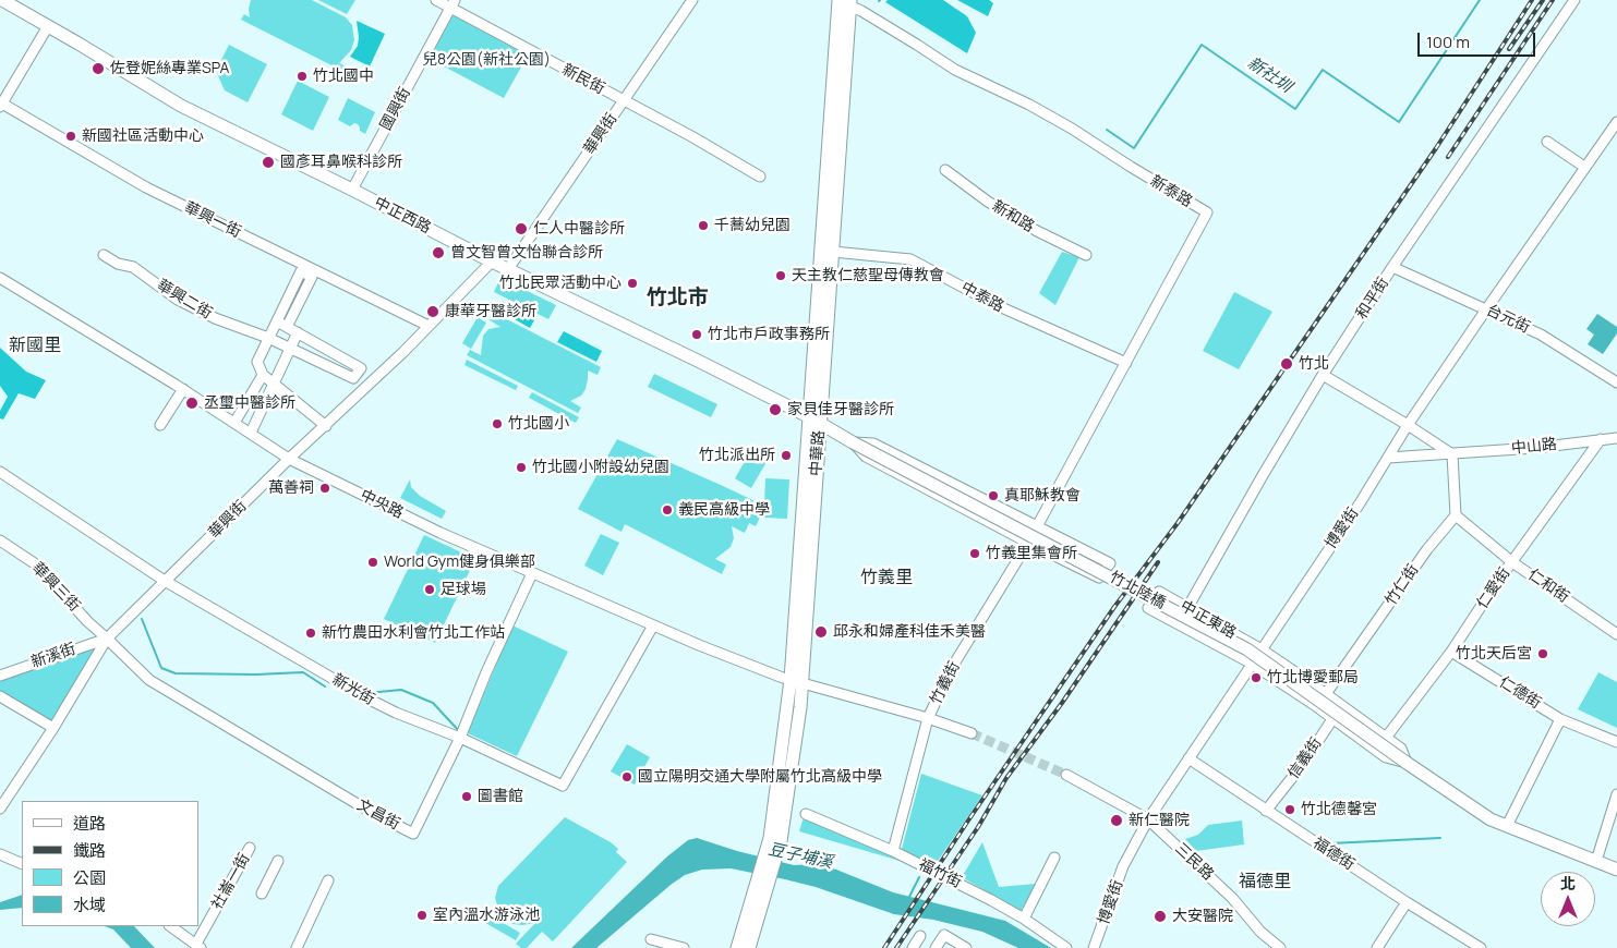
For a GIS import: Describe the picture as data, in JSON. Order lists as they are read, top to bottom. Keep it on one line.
{"streets":{"main road":["中正西路","中華路","竹北陸橋","中正東路"],"street":["新民街","國興街","華興街","新泰路","新和路","華興一街","中泰路","和平街","華興二街","台元街","中山路","中央路","博愛街","竹仁街","仁和街","華興三街","仁愛街","新溪街","竹義街","新光街","仁德街","信義街","文昌街","福德街","三民路","福竹街","社崙一街"]},"crossings":[["新民街","國興街"],["新民街","華興街"],["國興街","中正西路"],["華興街","中正西路"],["華興街","華興一街"],["華興街","中央路"],["華興街","華興三街"],["華興街","新溪街"],["華興街","新光街"],["華興街","文昌街"],["新泰路","中泰路"],["新泰路","中華路"],["新泰路","竹義街"],["中正西路","中華路"],["中泰路","中華路"],["和平街","台元街"],["和平街","中正東路"],["台元街","博愛街"],["中山路","博愛街"],["中山路","仁愛街"],["中華路","中央路"],["中央路","新光街"],["中央路","文昌街"],["博愛街","中正東路"],["博愛街","福德街"],["博愛街","三民路"],["竹仁街","仁和街"],["竹仁街","中正東路"],["仁和街","仁愛街"],["華興三街","新溪街"],["華興三街","文昌街"],["仁愛街","中正東路"],["仁愛街","仁德街"],["竹北陸橋","中正東路"],["中正東路","信義街"],["新溪街","文昌街"],["竹義街","福竹街"],["新光街","文昌街"],["信義街","福德街"]],"districts":["竹北市","新國里","竹義里","福德里"],"water":["新社圳","豆子埔溪"],"parks":["兒8公園(新社公園)"],"places":["佐登妮絲專業SPA","竹北國中","新國社區活動中心","國彥耳鼻喉科診所","千蕎幼兒園","仁人中醫診所","曾文智曾文怡聯合診所","天主教仁慈聖母傳教會","竹北民眾活動中心","康華牙醫診所","竹北市戶政事務所","竹北","丞璽中醫診所","家貝佳牙醫診所","竹北國小","竹北派出所","竹北國小附設幼兒園","萬善祠","真耶穌教會","義民高級中學","竹義里集會所","World Gym健身俱樂部","足球場","邱永和婦產科佳禾美醫","新竹農田水利會竹北工作站","竹北天后宮","竹北博愛郵局","國立陽明交通大學附屬竹北高級中學","圖書館","竹北德馨宮","新仁醫院","室內溫水游泳池","大安醫院"],"legend":["道路","鐵路","公園","水域"],"scale_bar":"100 m","north":"top"}
